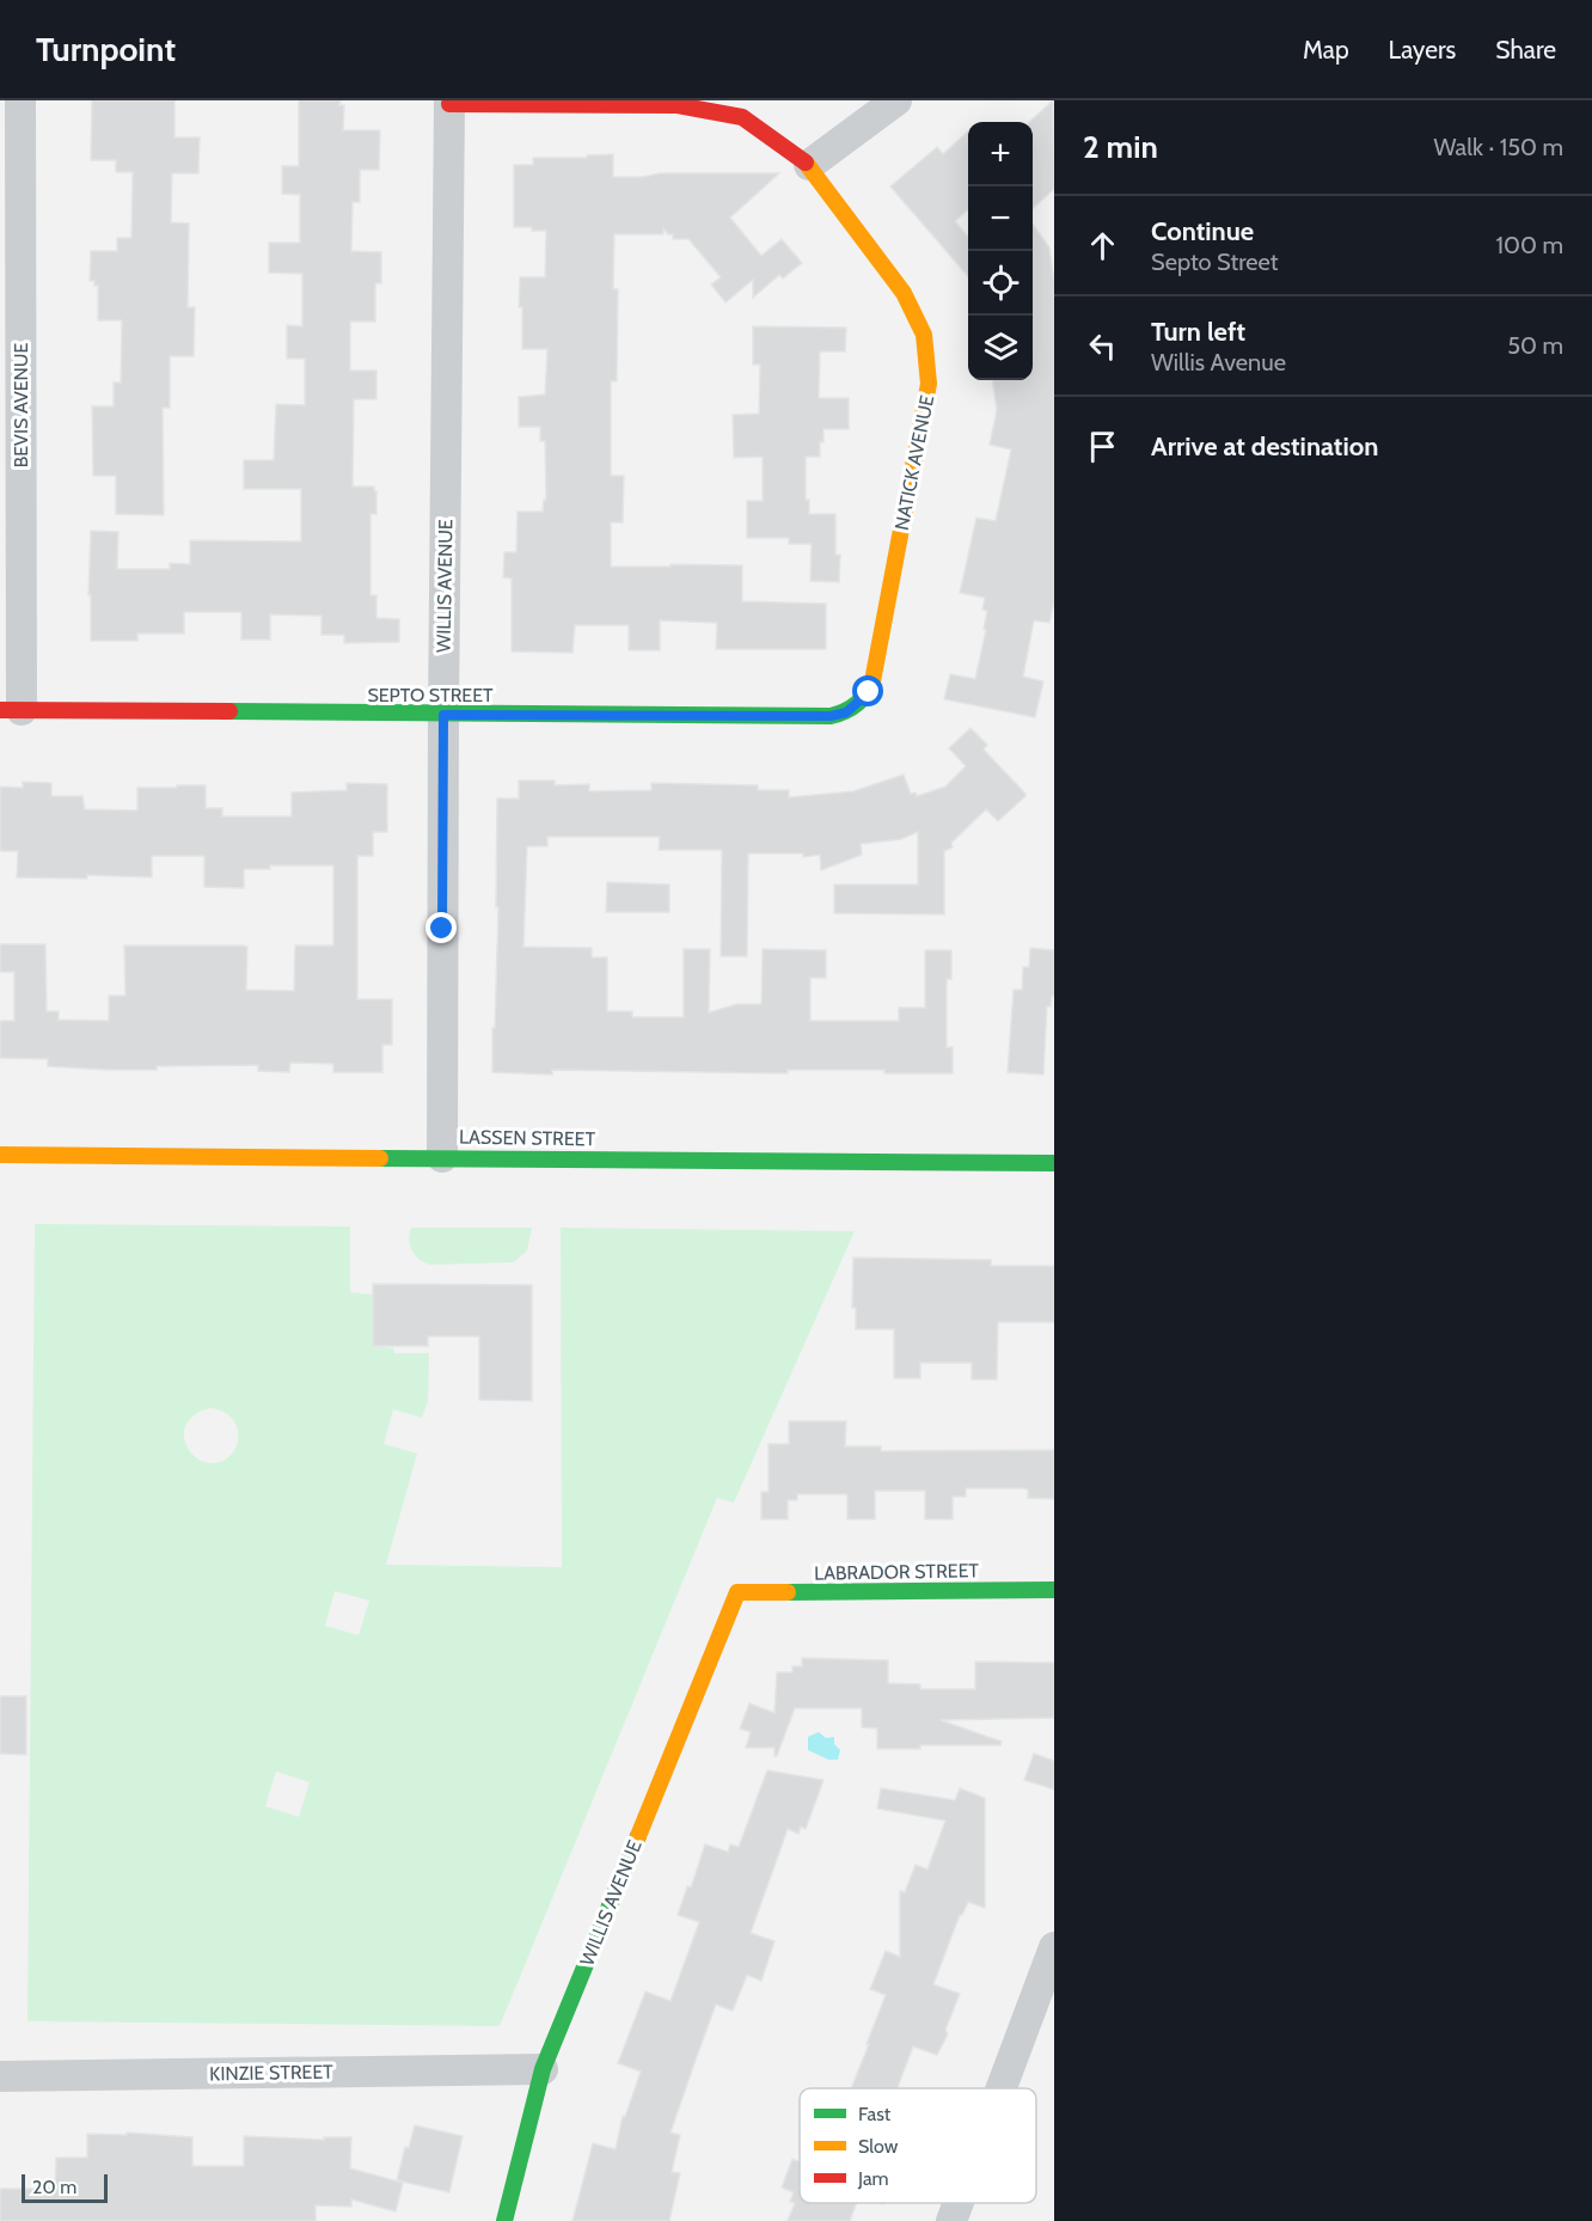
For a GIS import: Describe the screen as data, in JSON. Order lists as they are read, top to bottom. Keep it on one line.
{"streets":{"street":["BEVIS AVENUE","NATICK AVENUE","WILLIS AVENUE","SEPTO STREET","LASSEN STREET","LABRADOR STREET","KINZIE STREET"]},"crossings":[["BEVIS AVENUE","SEPTO STREET"],["NATICK AVENUE","WILLIS AVENUE"],["NATICK AVENUE","SEPTO STREET"],["WILLIS AVENUE","SEPTO STREET"],["WILLIS AVENUE","LASSEN STREET"],["WILLIS AVENUE","LABRADOR STREET"],["WILLIS AVENUE","KINZIE STREET"]],"legend":["Fast","Slow","Jam"],"scale_bar":"20 m","page":{"header":"Turnpoint","nav":["Map","Layers","Share"],"heading":["2 min","Walk · 150 m"],"map_buttons":["+","−"],"list":[["Continue","Septo Street","100 m"],["Turn left","Willis Avenue","50 m"],"Arrive at destination"],"scale":"20 m"}}
